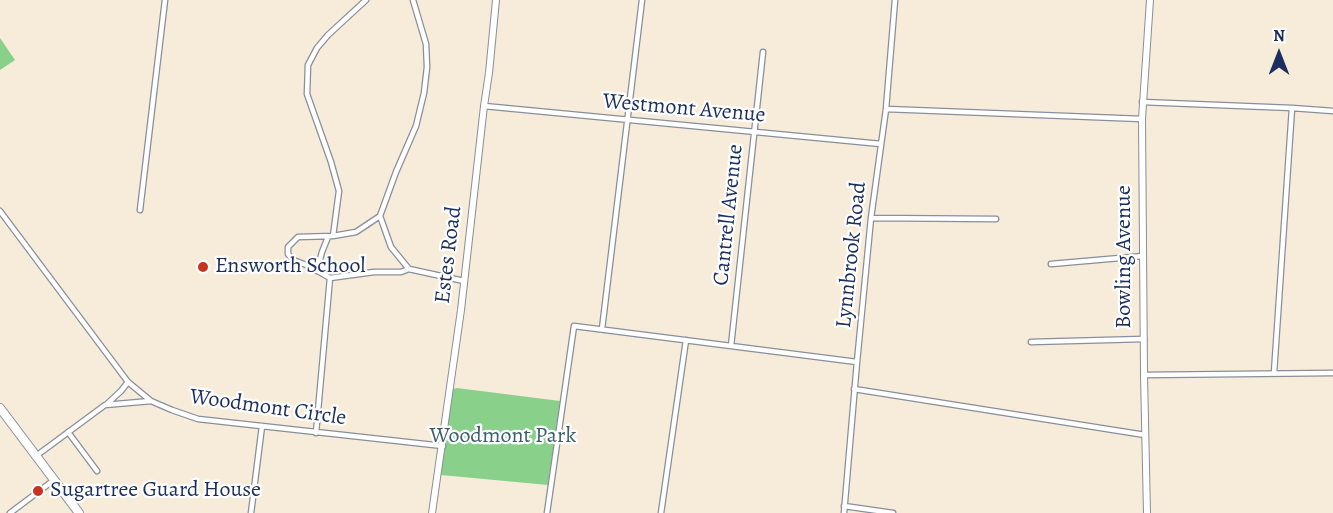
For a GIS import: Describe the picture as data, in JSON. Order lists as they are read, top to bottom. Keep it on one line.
{"streets":{"street":["Westmont Avenue","Cantrell Avenue","Estes Road","Lynnbrook Road","Bowling Avenue","Woodmont Circle"]},"crossings":[["Westmont Avenue","Cantrell Avenue"],["Westmont Avenue","Estes Road"],["Westmont Avenue","Lynnbrook Road"],["Estes Road","Woodmont Circle"]],"parks":["Woodmont Park"],"places":["Ensworth School","Sugartree Guard House"],"north":"top"}
